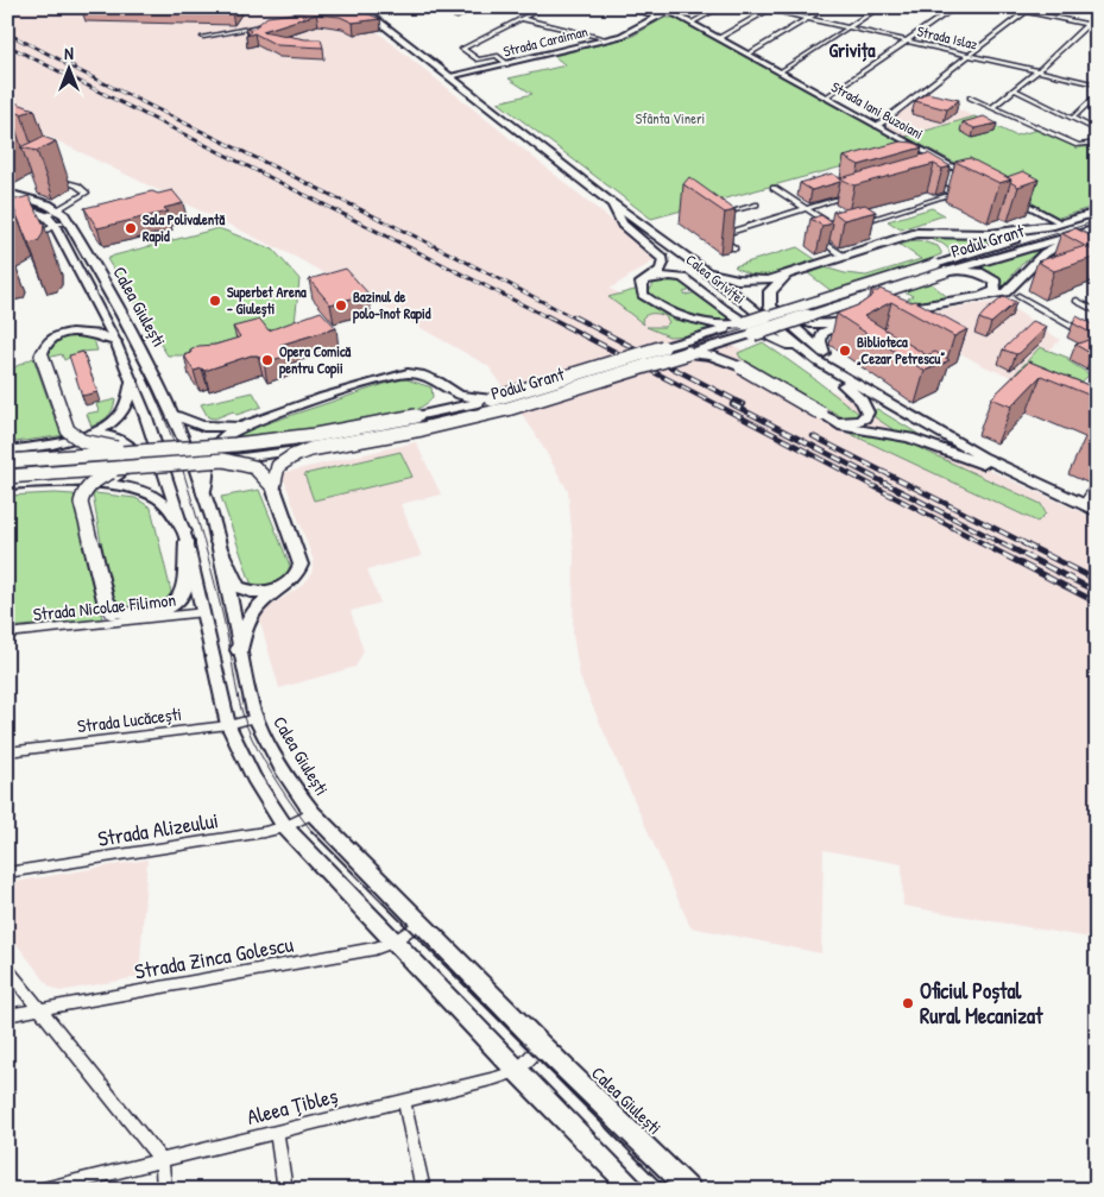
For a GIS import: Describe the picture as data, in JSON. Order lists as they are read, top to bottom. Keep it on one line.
{"streets":{"main road":["Podul Grant","Calea Griviței","Calea Giulești"],"street":["Strada Islaz","Strada Caraiman","Strada Iani Buzoiani","Strada Nicolae Filimon","Strada Lucăcești","Strada Alizeului","Strada Zinca Golescu","Aleea Țibleș"]},"crossings":[["Strada Caraiman","Strada Iani Buzoiani"],["Strada Caraiman","Calea Griviței"],["Calea Giulești","Strada Nicolae Filimon"],["Calea Giulești","Strada Lucăcești"],["Calea Giulești","Strada Alizeului"],["Calea Giulești","Strada Zinca Golescu"],["Calea Giulești","Aleea Țibleș"]],"districts":["Grivița"],"parks":["Sfânta Vineri"],"places":["Sala Polivalentă Rapid","Superbet Arena - Giulești","Bazinul de polo-înot Rapid","Biblioteca „Cezar Petrescu”","Opera Comică pentru Copii","Oficiul Poștal Rural Mecanizat"],"north":"top"}
